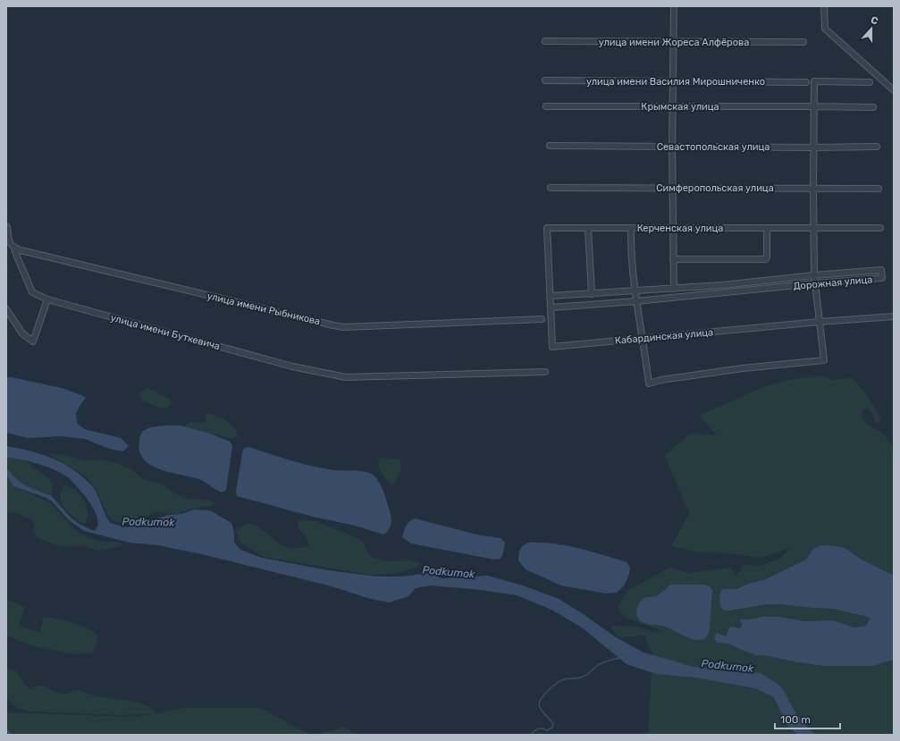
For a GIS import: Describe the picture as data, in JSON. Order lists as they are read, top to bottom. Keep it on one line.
{"streets":{"street":["улица имени Жореса Алфёрова","улица имени Василия Мирошниченко","Крымская улица","Севастопольская улица","Симферопольская улица","Керченская улица","Дорожная улица","улица имени Рыбникова","улица имени Буткевича","Кабардинская улица"]},"crossings":[["Керченская улица","Кабардинская улица"],["Дорожная улица","Кабардинская улица"],["улица имени Рыбникова","улица имени Буткевича"]],"water":["Podkumok"],"scale_bar":"100 m","north":"top"}
